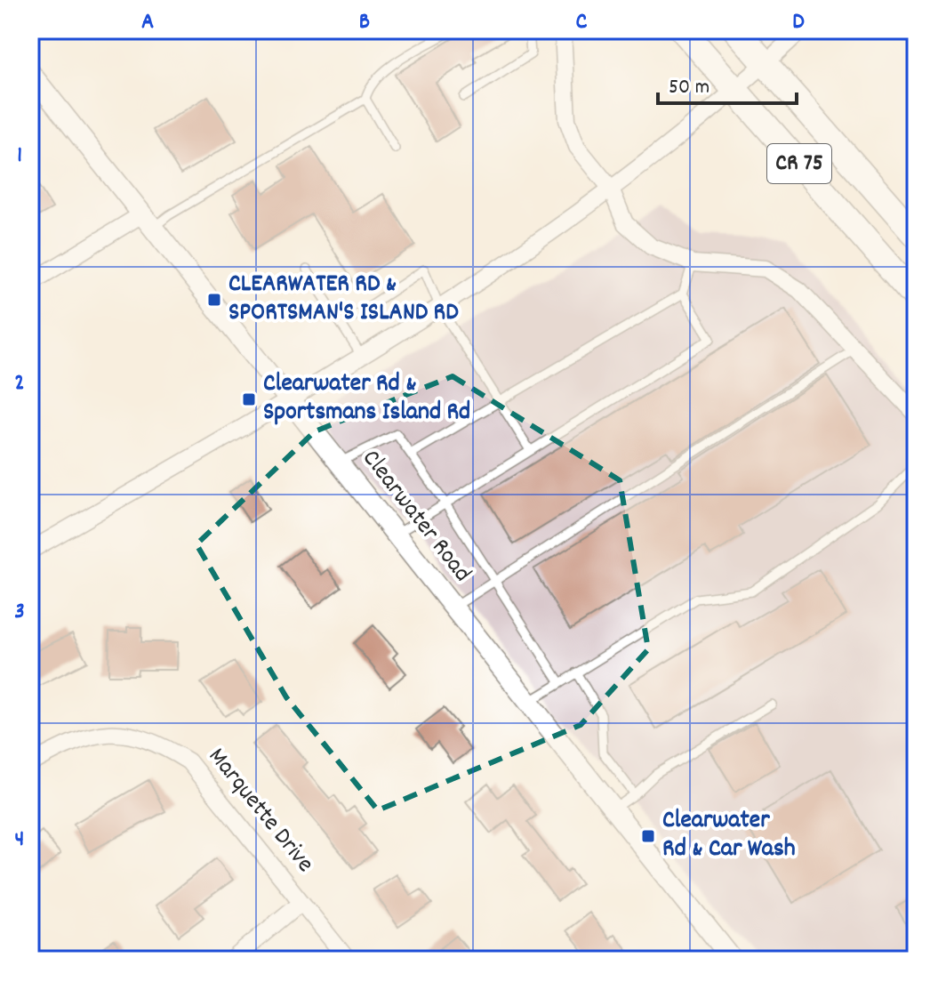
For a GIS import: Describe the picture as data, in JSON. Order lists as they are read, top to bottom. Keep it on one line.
{"streets":{"main road":["CR 75"],"street":["Clearwater Road","Marquette Drive"]},"places":{"transit":["CLEARWATER RD & SPORTSMAN'S ISLAND RD","Clearwater Rd & Sportsmans Island Rd","Clearwater Rd & Car Wash"]},"scale_bar":"50 m","grid":{"columns":["A","B","C","D"],"rows":["1","2","3","4"]}}
